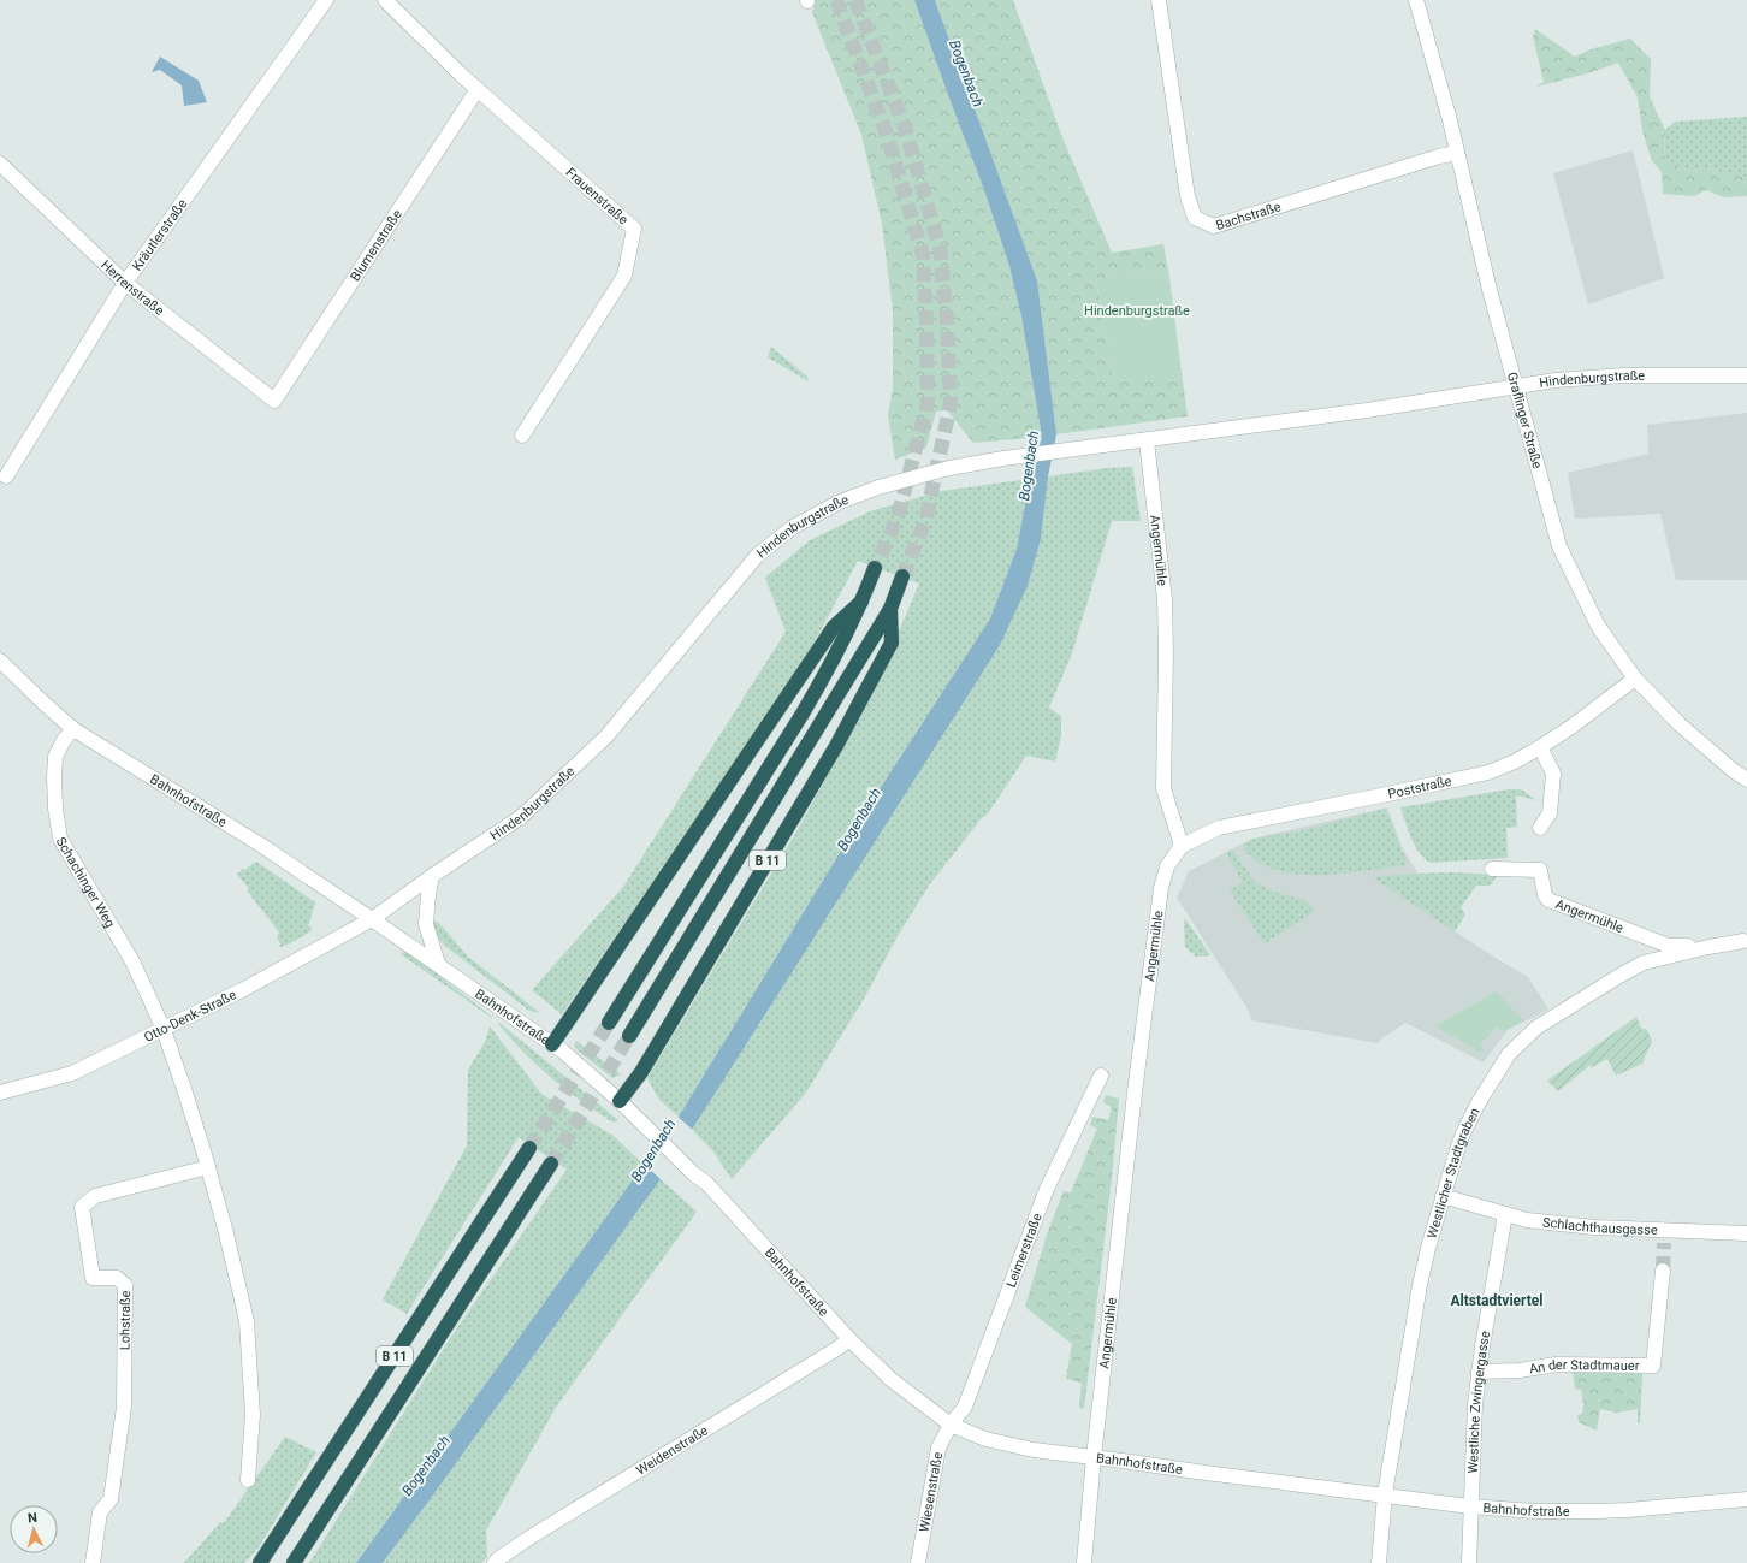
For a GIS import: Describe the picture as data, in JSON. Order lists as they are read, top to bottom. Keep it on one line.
{"streets":{"highway":["B 11"],"street":["Frauenstraße","Bachstraße","Kräutlerstraße","Blumenstraße","Herrenstraße","Hindenburgstraße","Graflinger Straße","Angermühle","Poststraße","Bahnhofstraße","Schachinger Weg","Otto-Denk-Straße","Westlicher Stadtgraben","Schlachthausgasse","Leimerstraße","Lohstraße","An der Stadtmauer","Westliche Zwingergasse","Weidenstraße","Wiesenstraße"]},"crossings":[["Frauenstraße","Blumenstraße"],["Bachstraße","Graflinger Straße"],["Kräutlerstraße","Herrenstraße"],["Blumenstraße","Herrenstraße"],["Hindenburgstraße","Graflinger Straße"],["Hindenburgstraße","Angermühle"],["Hindenburgstraße","Bahnhofstraße"],["Hindenburgstraße","Otto-Denk-Straße"],["Graflinger Straße","Poststraße"],["Angermühle","Poststraße"],["Angermühle","Bahnhofstraße"],["Angermühle","Westlicher Stadtgraben"],["Bahnhofstraße","B 11"],["Bahnhofstraße","Schachinger Weg"],["Bahnhofstraße","Otto-Denk-Straße"],["Bahnhofstraße","Westlicher Stadtgraben"],["Bahnhofstraße","Leimerstraße"],["Bahnhofstraße","Westliche Zwingergasse"],["Bahnhofstraße","Weidenstraße"],["Bahnhofstraße","Wiesenstraße"],["Schachinger Weg","Otto-Denk-Straße"],["Westlicher Stadtgraben","Schlachthausgasse"],["Schlachthausgasse","Westliche Zwingergasse"],["Leimerstraße","Wiesenstraße"],["An der Stadtmauer","Westliche Zwingergasse"]],"districts":["Altstadtviertel"],"water":["Bogenbach"],"parks":["Hindenburgstraße"],"north":"top"}
